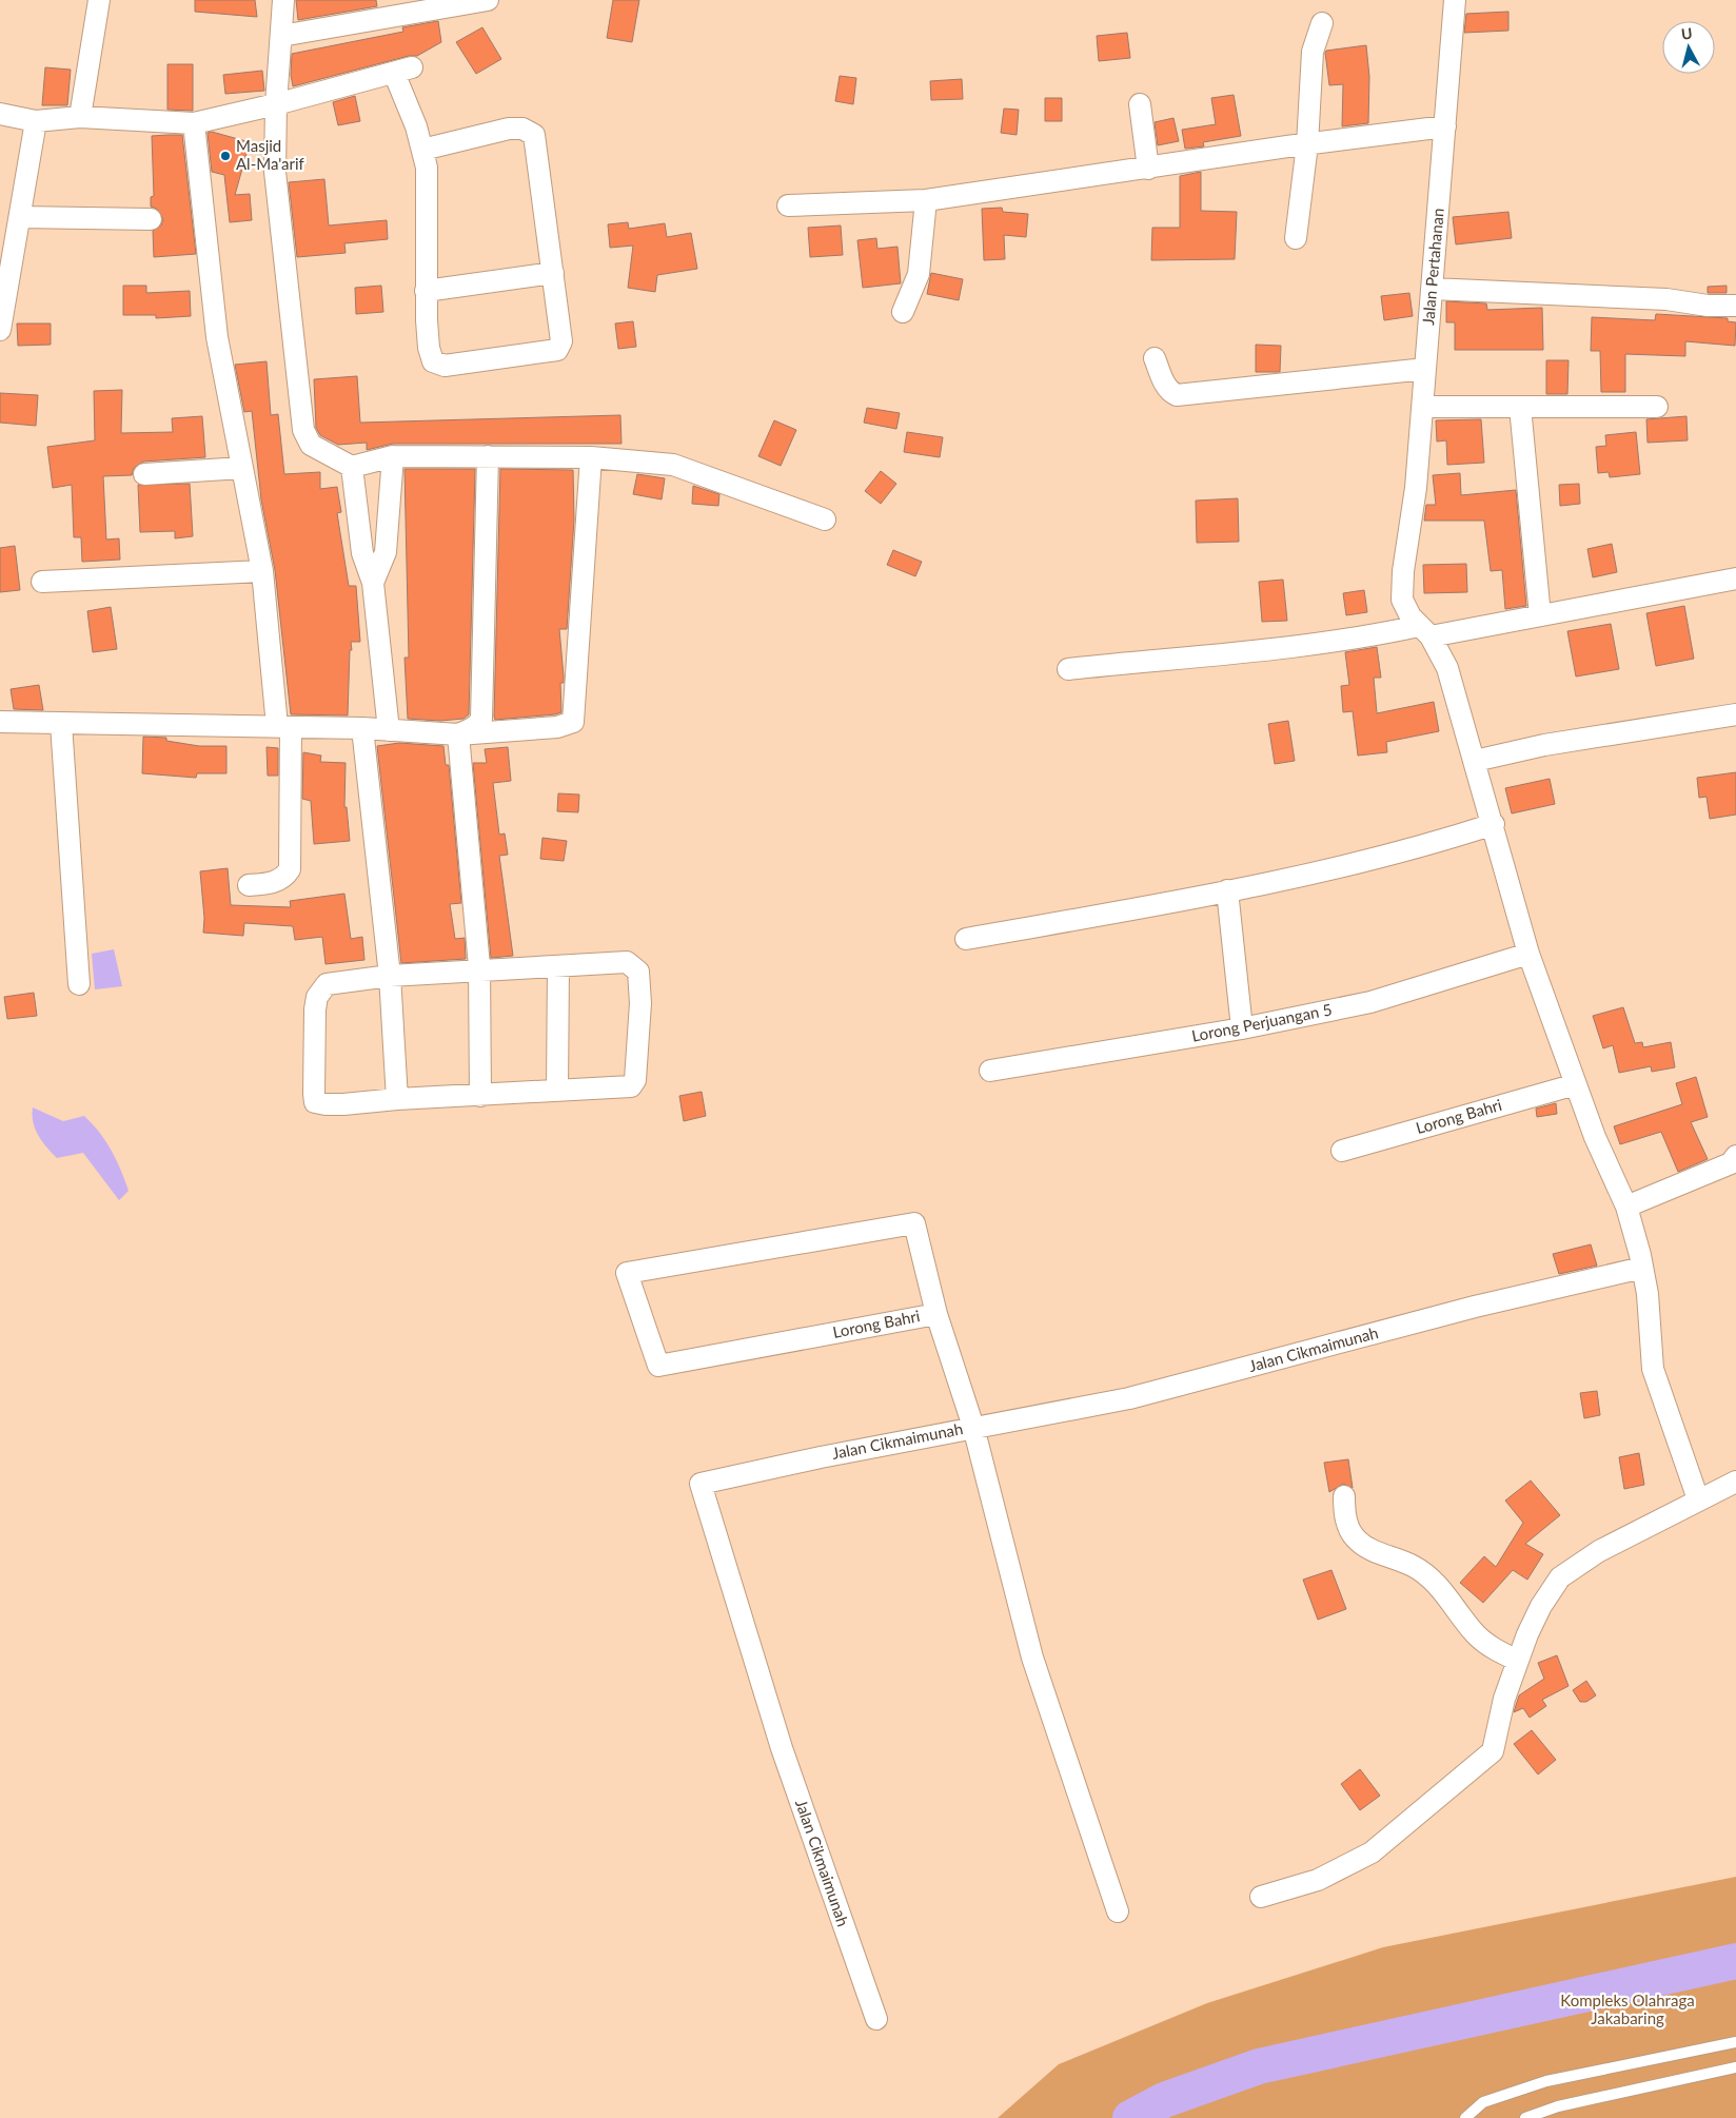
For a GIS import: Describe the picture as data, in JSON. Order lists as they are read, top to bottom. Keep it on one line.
{"streets":{"street":["Jalan Pertahanan","Lorong Perjuangan 5","Lorong Bahri","Jalan Cikmaimunah"]},"crossings":[["Jalan Pertahanan","Lorong Perjuangan 5"],["Jalan Pertahanan","Lorong Bahri"],["Jalan Pertahanan","Jalan Cikmaimunah"]],"parks":["Kompleks Olahraga Jakabaring"],"places":["Masjid Al-Ma'arif"],"north":"top"}
